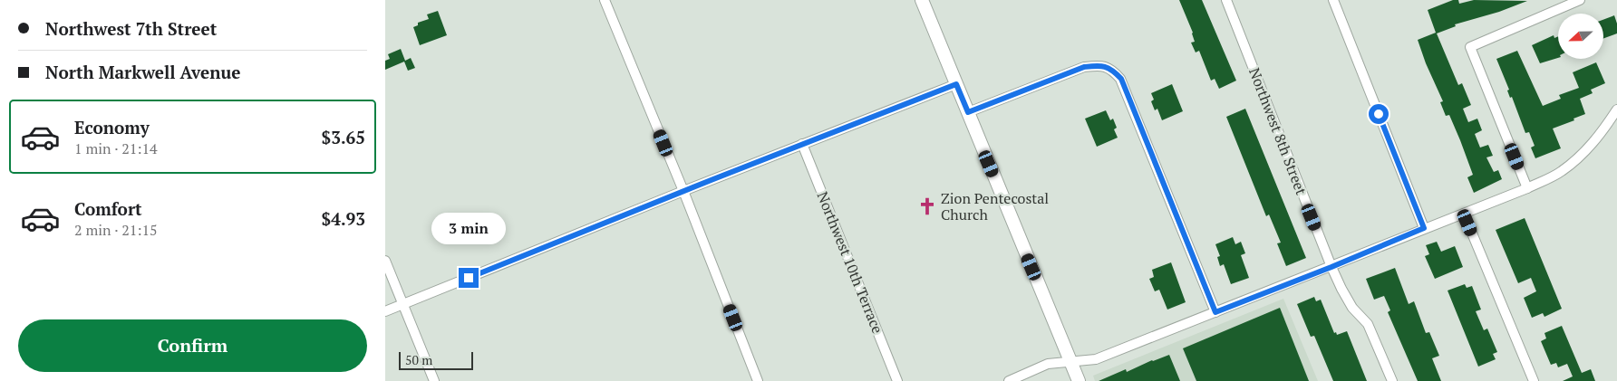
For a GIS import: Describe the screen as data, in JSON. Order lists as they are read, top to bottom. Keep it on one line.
{"streets":{"street":["Northwest 8th Street","Northwest 10th Terrace"]},"places":{"church":["Zion Pentecostal Church"]},"scale_bar":"50 m","north":"left","page":{"banner":["Northwest 7th Street","North Markwell Avenue"],"list":[{"name":"Economy","note":"1 min · 21:14","value":"$3.65"},{"name":"Comfort","note":"2 min · 21:15","value":"$4.93"}],"bubble":"3 min","buttons":"Confirm","scale":"50 m"}}
